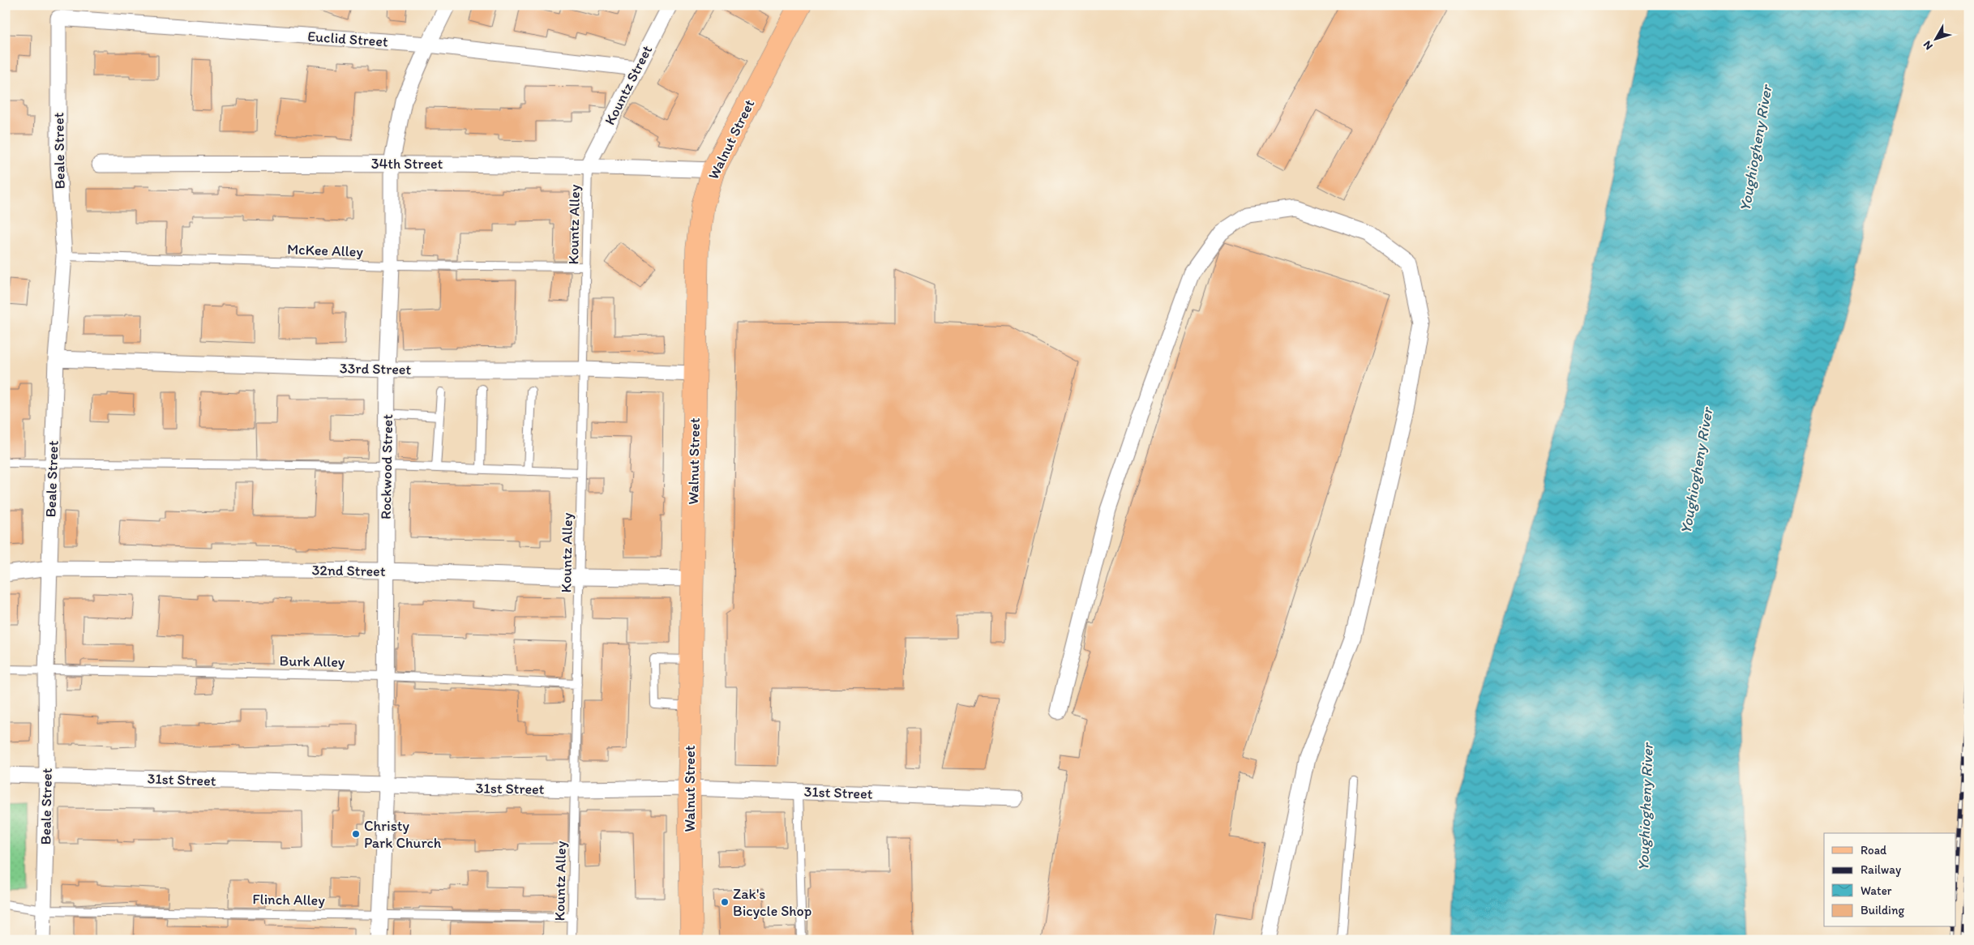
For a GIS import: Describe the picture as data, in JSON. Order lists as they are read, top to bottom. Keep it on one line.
{"streets":{"main road":["Walnut Street"],"street":["Euclid Street","Kountz Street","Beale Street","34th Street","33rd Street","Rockwood Street","32nd Street","31st Street"],"lane":["Kountz Alley","McKee Alley","Burk Alley","Flinch Alley"]},"crossings":[["Euclid Street","Kountz Street"],["Euclid Street","Beale Street"],["Euclid Street","Rockwood Street"],["Kountz Street","34th Street"],["Kountz Street","Kountz Alley"],["Walnut Street","34th Street"],["Walnut Street","33rd Street"],["Walnut Street","32nd Street"],["Walnut Street","31st Street"],["Beale Street","McKee Alley"],["Beale Street","33rd Street"],["Beale Street","32nd Street"],["Beale Street","Burk Alley"],["Beale Street","31st Street"],["Beale Street","Flinch Alley"],["34th Street","Kountz Alley"],["34th Street","Rockwood Street"],["Kountz Alley","McKee Alley"],["Kountz Alley","33rd Street"],["Kountz Alley","32nd Street"],["Kountz Alley","Burk Alley"],["Kountz Alley","31st Street"],["Kountz Alley","Flinch Alley"],["McKee Alley","Rockwood Street"],["33rd Street","Rockwood Street"],["Rockwood Street","32nd Street"],["Rockwood Street","Burk Alley"],["Rockwood Street","31st Street"],["Rockwood Street","Flinch Alley"]],"water":["Youghiogheny River"],"places":["Christy Park Church","Zak's Bicycle Shop"],"legend":["Road","Railway","Water","Building"],"north":"bottom left"}
